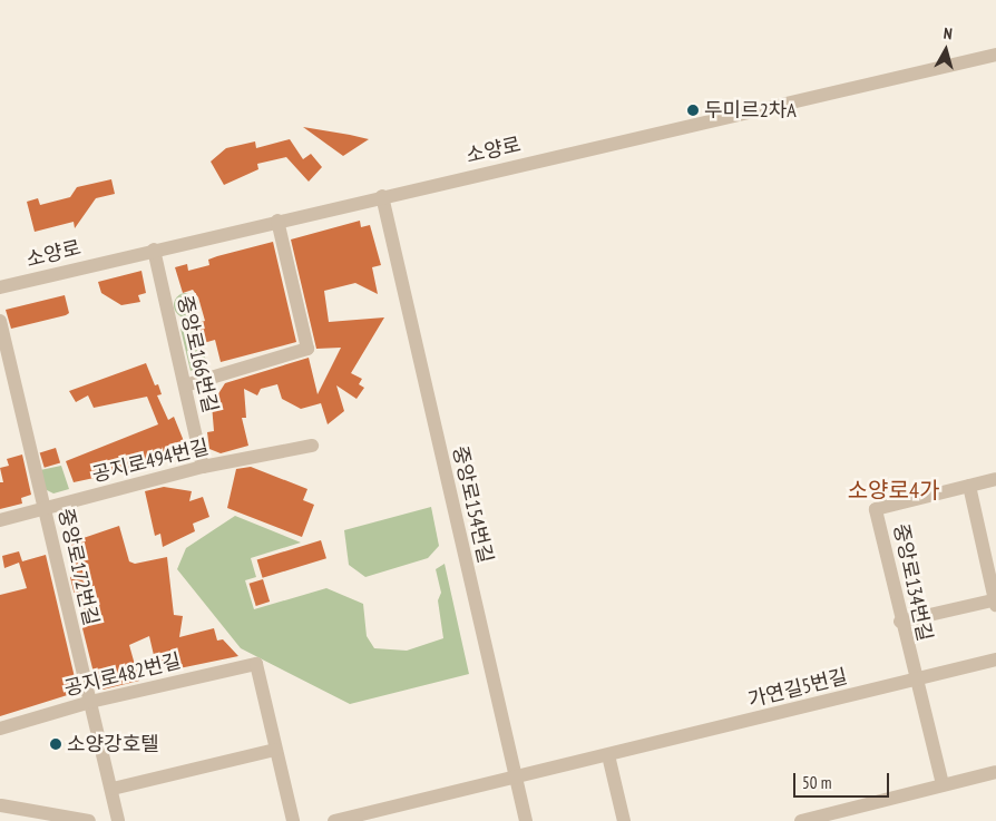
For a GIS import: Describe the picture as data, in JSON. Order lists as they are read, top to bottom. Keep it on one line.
{"streets":{"street":["소양로","중앙로166번길","공지로494번길","중앙로154번길","중앙로172번길","중앙로134번길","공지로482번길","가연길5번길"]},"crossings":[["소양로","중앙로166번길"],["소양로","중앙로154번길"],["중앙로166번길","공지로494번길"],["공지로494번길","중앙로172번길"],["중앙로154번길","가연길5번길"],["중앙로172번길","공지로482번길"],["중앙로134번길","가연길5번길"]],"districts":["소양로4가"],"places":["두미르2차A","소양강호텔"],"scale_bar":"50 m","north":"top"}
